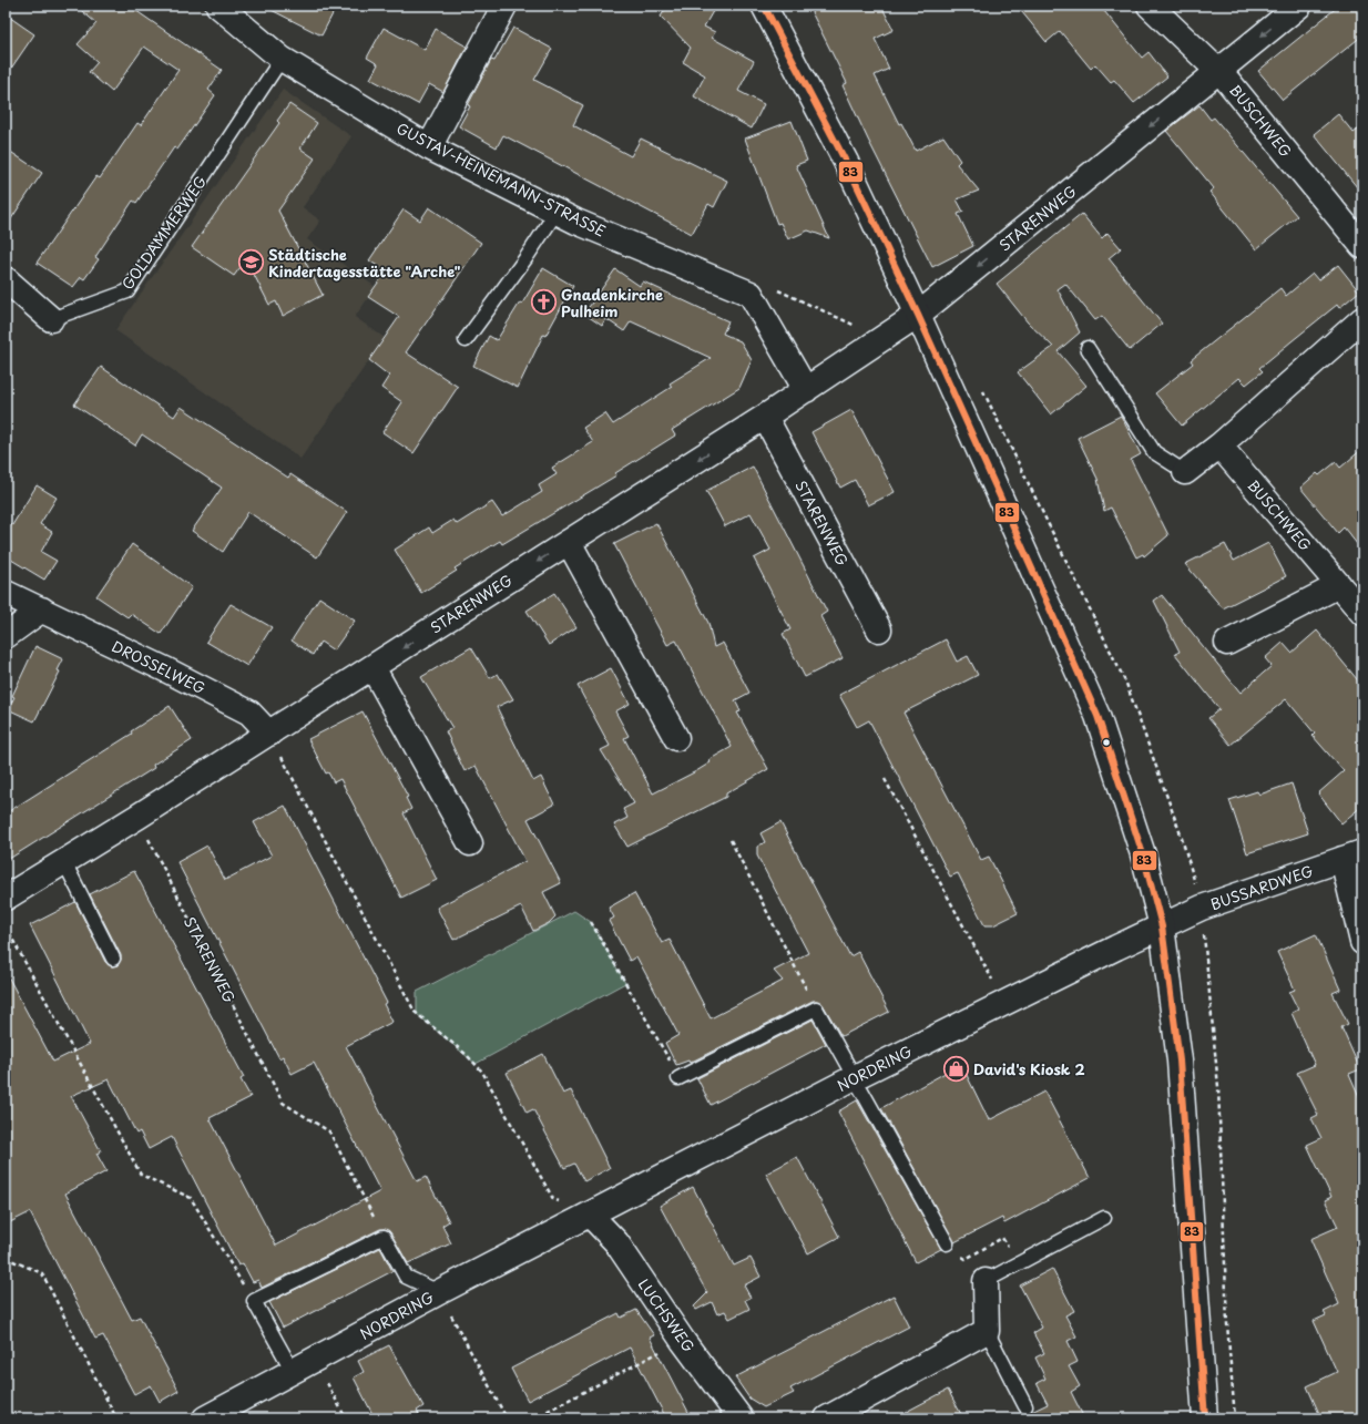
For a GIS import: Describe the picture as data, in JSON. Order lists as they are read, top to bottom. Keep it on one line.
{"streets":{"street":["BUSCHWEG","GUSTAV-HEINEMANN-STRASSE","STARENWEG","GOLDAMMERWEG","DROSSELWEG","BUSSARDWEG","NORDRING","LUCHSWEG"]},"crossings":[["BUSCHWEG","STARENWEG"],["GUSTAV-HEINEMANN-STRASSE","GOLDAMMERWEG"],["STARENWEG","DROSSELWEG"],["BUSSARDWEG","NORDRING"],["NORDRING","LUCHSWEG"]],"one_way":["STARENWEG"],"places":{"school or university":["Städtische Kindertagesstätte \"Arche\""],"church":["Gnadenkirche Pulheim"],"shop":["David's Kiosk 2"]},"lines":["transit line 83"]}
